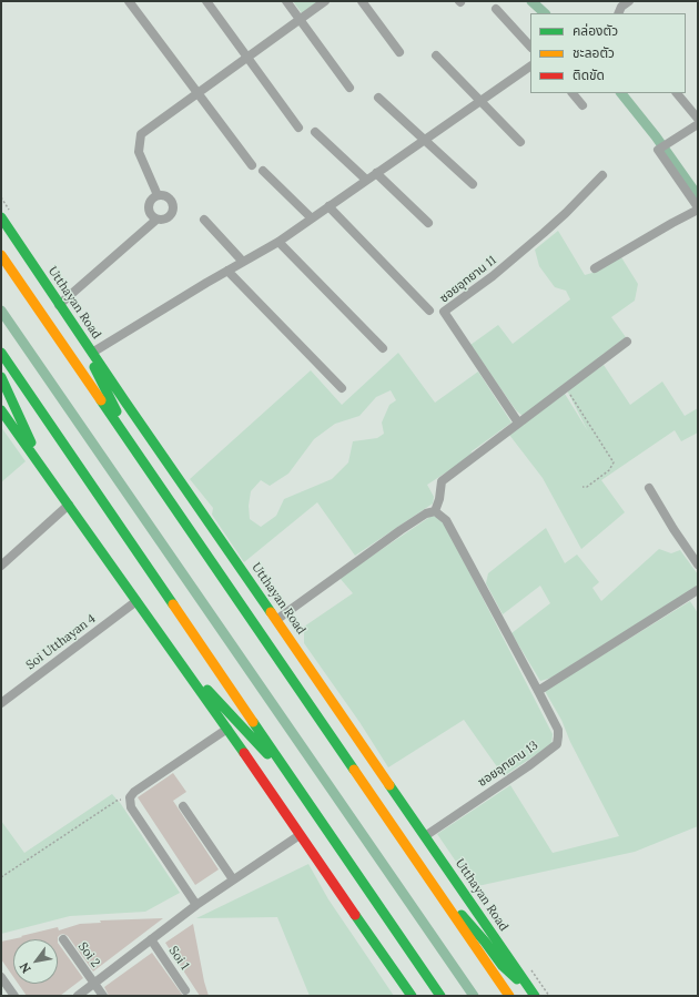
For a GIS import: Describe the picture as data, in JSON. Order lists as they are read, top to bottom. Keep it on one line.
{"streets":{"main road":["Utthayan Road"],"street":["ซอยอุทยาน 11","Soi Utthayan 4","ซอยอุทยาน 13","Soi 2","Soi 1"]},"crossings":[["Utthayan Road","ซอยอุทยาน 13"]],"legend":["คล่องตัว","ชะลอตัว","ติดขัด"],"north":"bottom left"}
